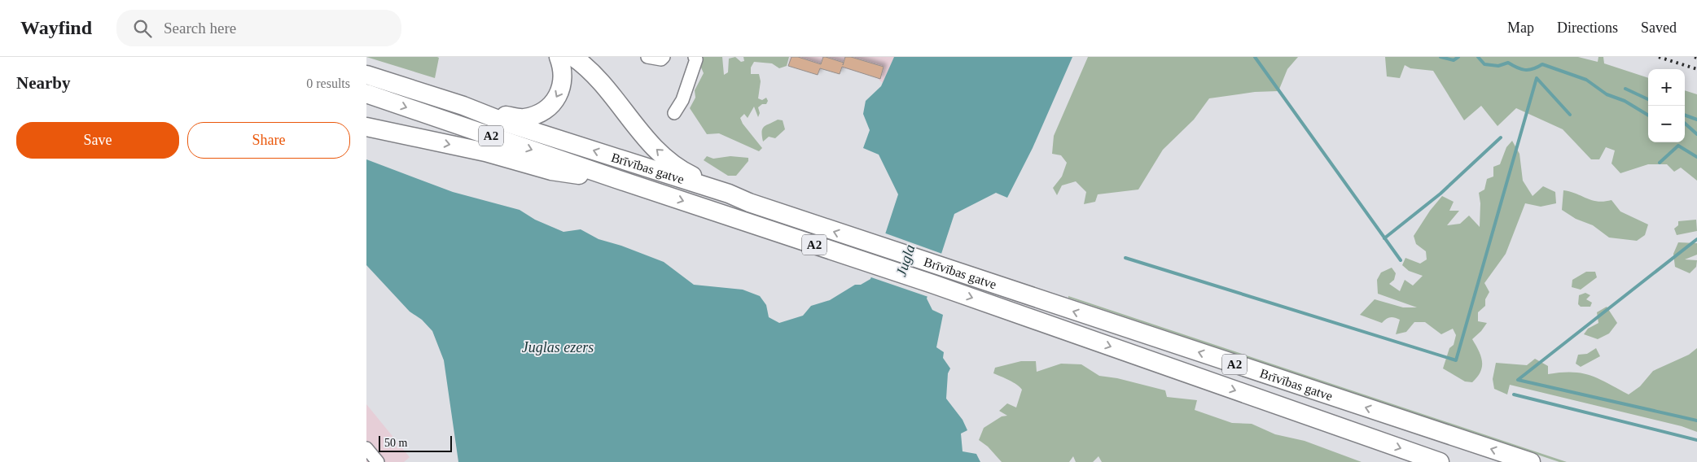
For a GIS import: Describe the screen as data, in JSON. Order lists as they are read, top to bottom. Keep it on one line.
{"streets":{"highway":["A2","Brīvības gatve"]},"water":["Jugla","Juglas ezers"],"scale_bar":"50 m","page":{"header":"Wayfind","search":"Search here","nav":["Map","Directions","Saved"],"heading":["Nearby","0 results"],"map_buttons":["+","−"],"buttons":["Save","Share"],"scale":"50 m"}}
